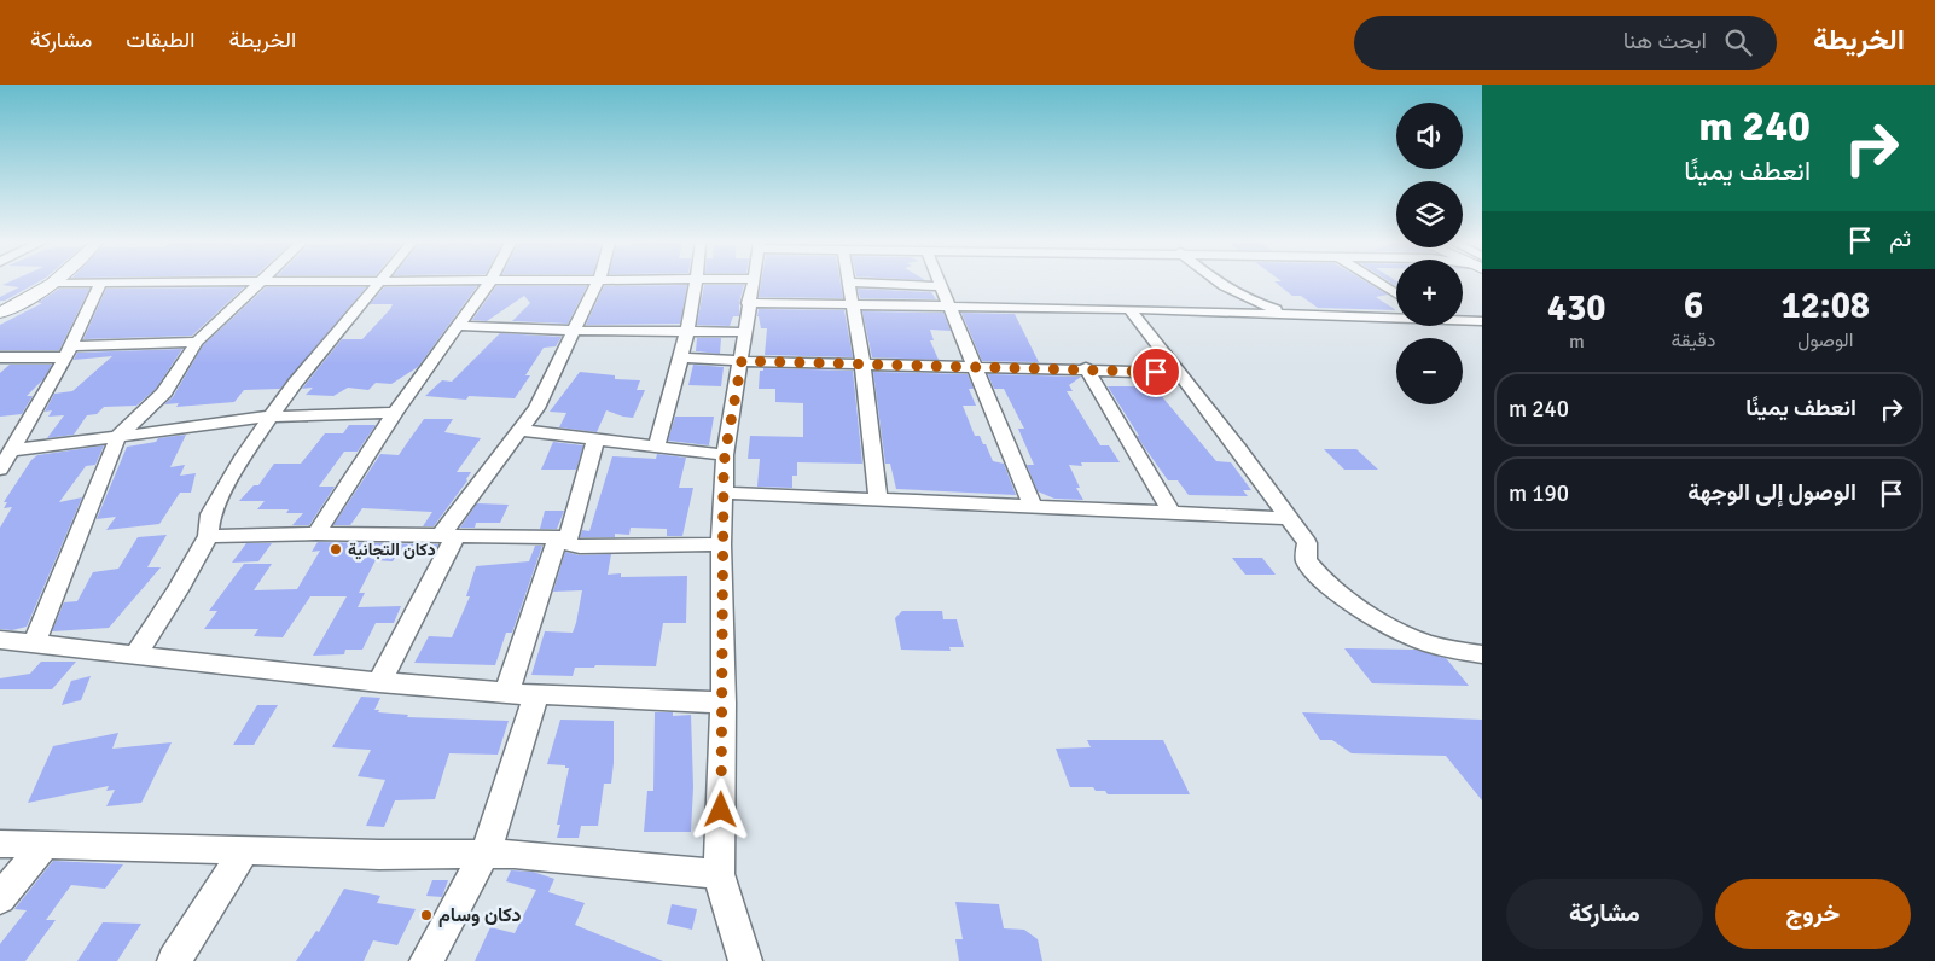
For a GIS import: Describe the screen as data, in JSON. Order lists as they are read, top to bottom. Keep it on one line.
{"places":["دكان التجانية","دكان وسام"],"page":{"header":"الخريطة","search":"ابحث هنا","nav":["الخريطة","الطبقات","مشاركة"],"turn":["240 m","انعطف يمينًا"],"map_buttons":["+","−"],"then":"ثم","eta":["12:08","الوصول","6","دقيقة","430","m"],"list":[{"name":"انعطف يمينًا","value":"240 m"},{"name":"الوصول إلى الوجهة","value":"190 m"}],"buttons":["خروج","مشاركة"]}}
